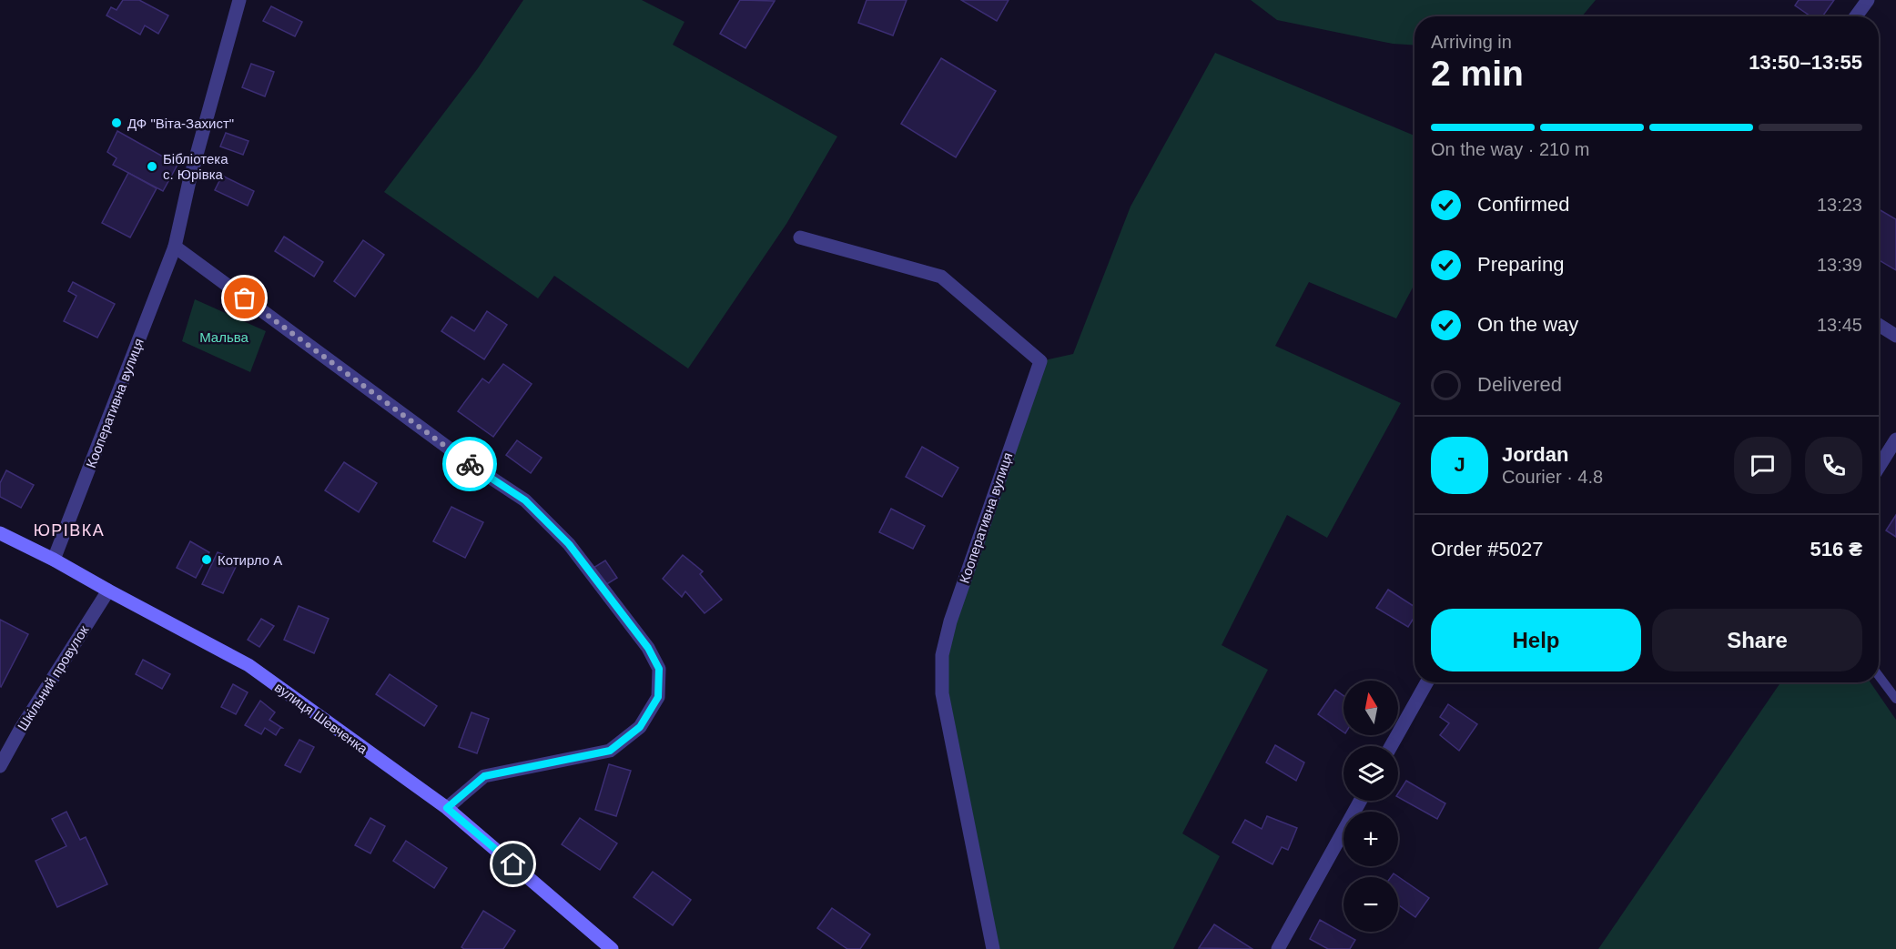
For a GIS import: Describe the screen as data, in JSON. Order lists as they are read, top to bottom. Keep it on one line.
{"streets":{"street":["Кооперативна вулиця","Шкільний провулок","вулиця Шевченка"]},"crossings":[["Кооперативна вулиця","вулиця Шевченка"],["Шкільний провулок","вулиця Шевченка"]],"districts":["ЮРІВКА"],"parks":["Мальва"],"places":["ДФ \"Віта-Захист\"","Бібліотека с. Юрівка","Котирло А"],"north":"top","page":{"heading":["2 min","Arriving in","13:50–13:55"],"panel":["Jordan","Courier · 4.8","Order #5027","516 ₴"],"bar":"On the way · 210 m","list":[["Confirmed","13:23"],["Preparing","13:39"],["On the way","13:45"],"Delivered"],"round":"J","buttons":["Help","Share"],"map_buttons":["+","−"]}}
